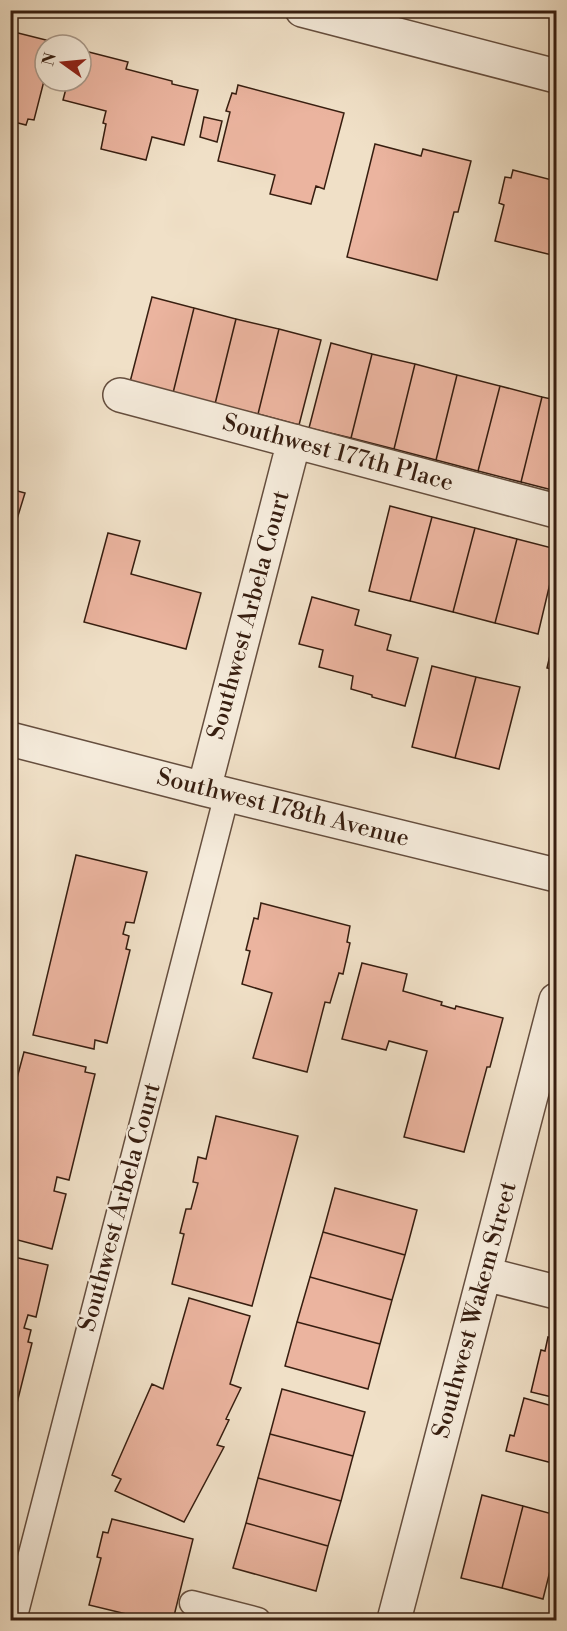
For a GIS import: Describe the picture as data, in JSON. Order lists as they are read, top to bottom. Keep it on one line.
{"streets":{"street":["Southwest 177th Place","Southwest Arbela Court","Southwest 178th Avenue","Southwest Wakem Street"]},"crossings":[["Southwest 177th Place","Southwest Arbela Court"],["Southwest Arbela Court","Southwest 178th Avenue"]],"north":"left"}
